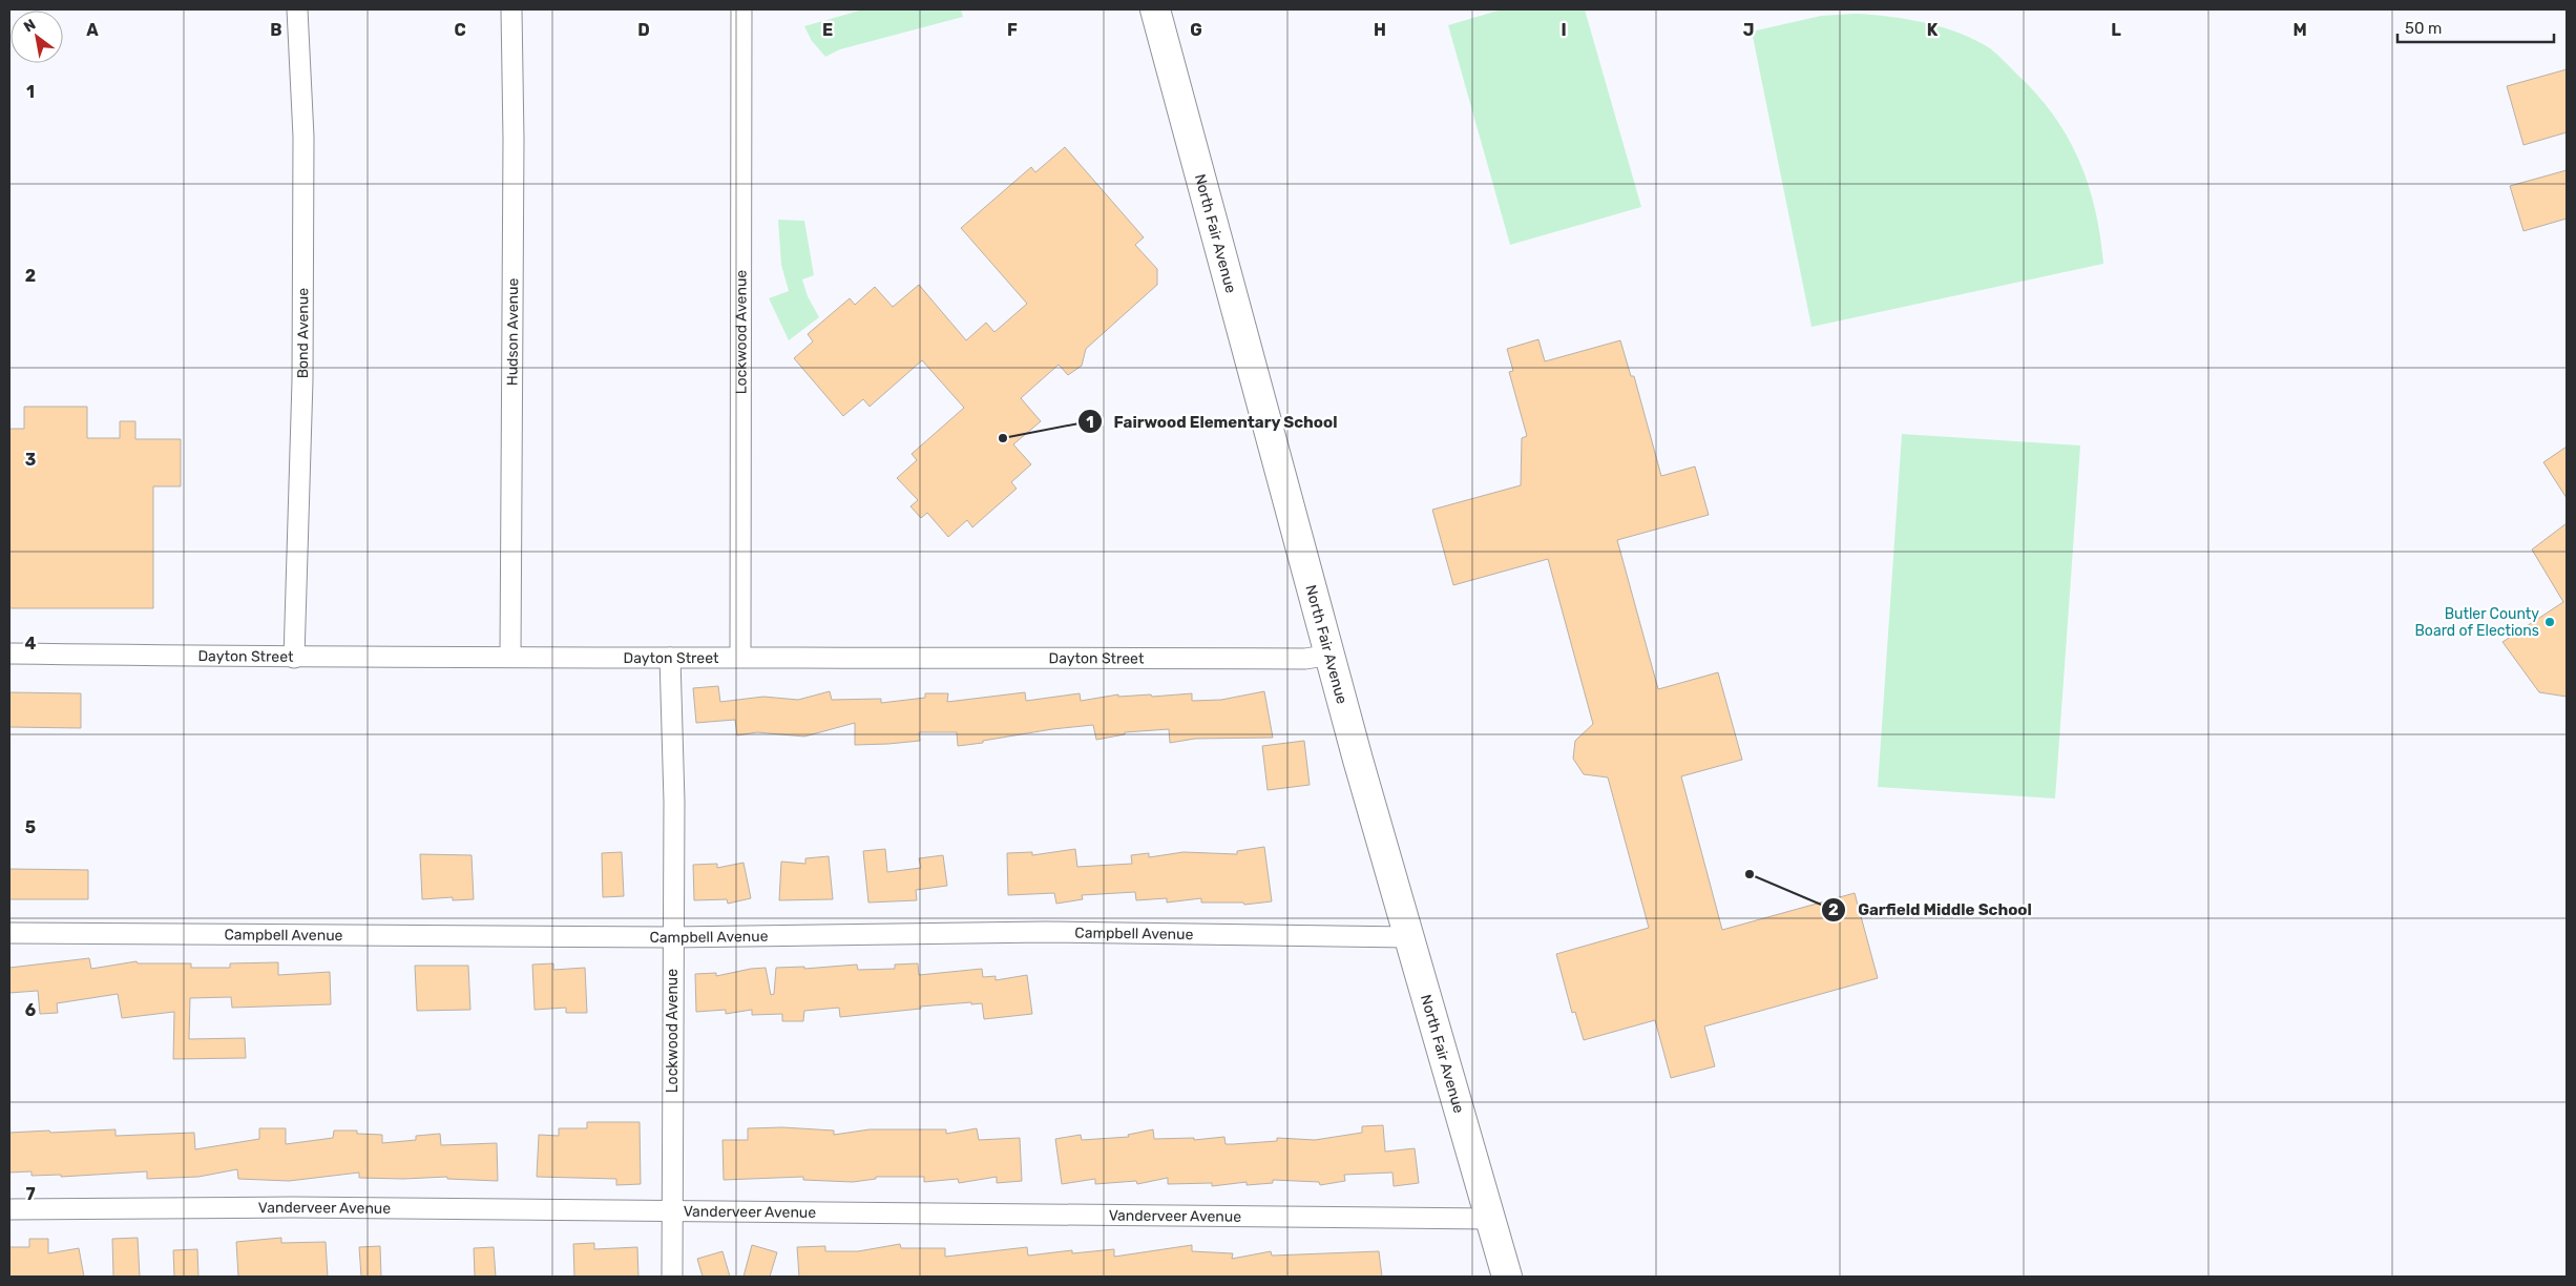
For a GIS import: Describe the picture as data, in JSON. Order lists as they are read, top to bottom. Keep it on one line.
{"streets":{"street":["North Fair Avenue","Bond Avenue","Hudson Avenue","Lockwood Avenue","Dayton Street","Campbell Avenue","Vanderveer Avenue"]},"crossings":[["North Fair Avenue","Dayton Street"],["North Fair Avenue","Campbell Avenue"],["North Fair Avenue","Vanderveer Avenue"],["Bond Avenue","Dayton Street"],["Hudson Avenue","Dayton Street"],["Lockwood Avenue","Dayton Street"],["Lockwood Avenue","Campbell Avenue"],["Lockwood Avenue","Vanderveer Avenue"]],"places":["Fairwood Elementary School","Butler County Board of Elections","Garfield Middle School"],"scale_bar":"50 m","north":"top left","grid":{"columns":["A","B","C","D","E","F","G","H","I","J","K","L","M"],"rows":["1","2","3","4","5","6","7"]}}
